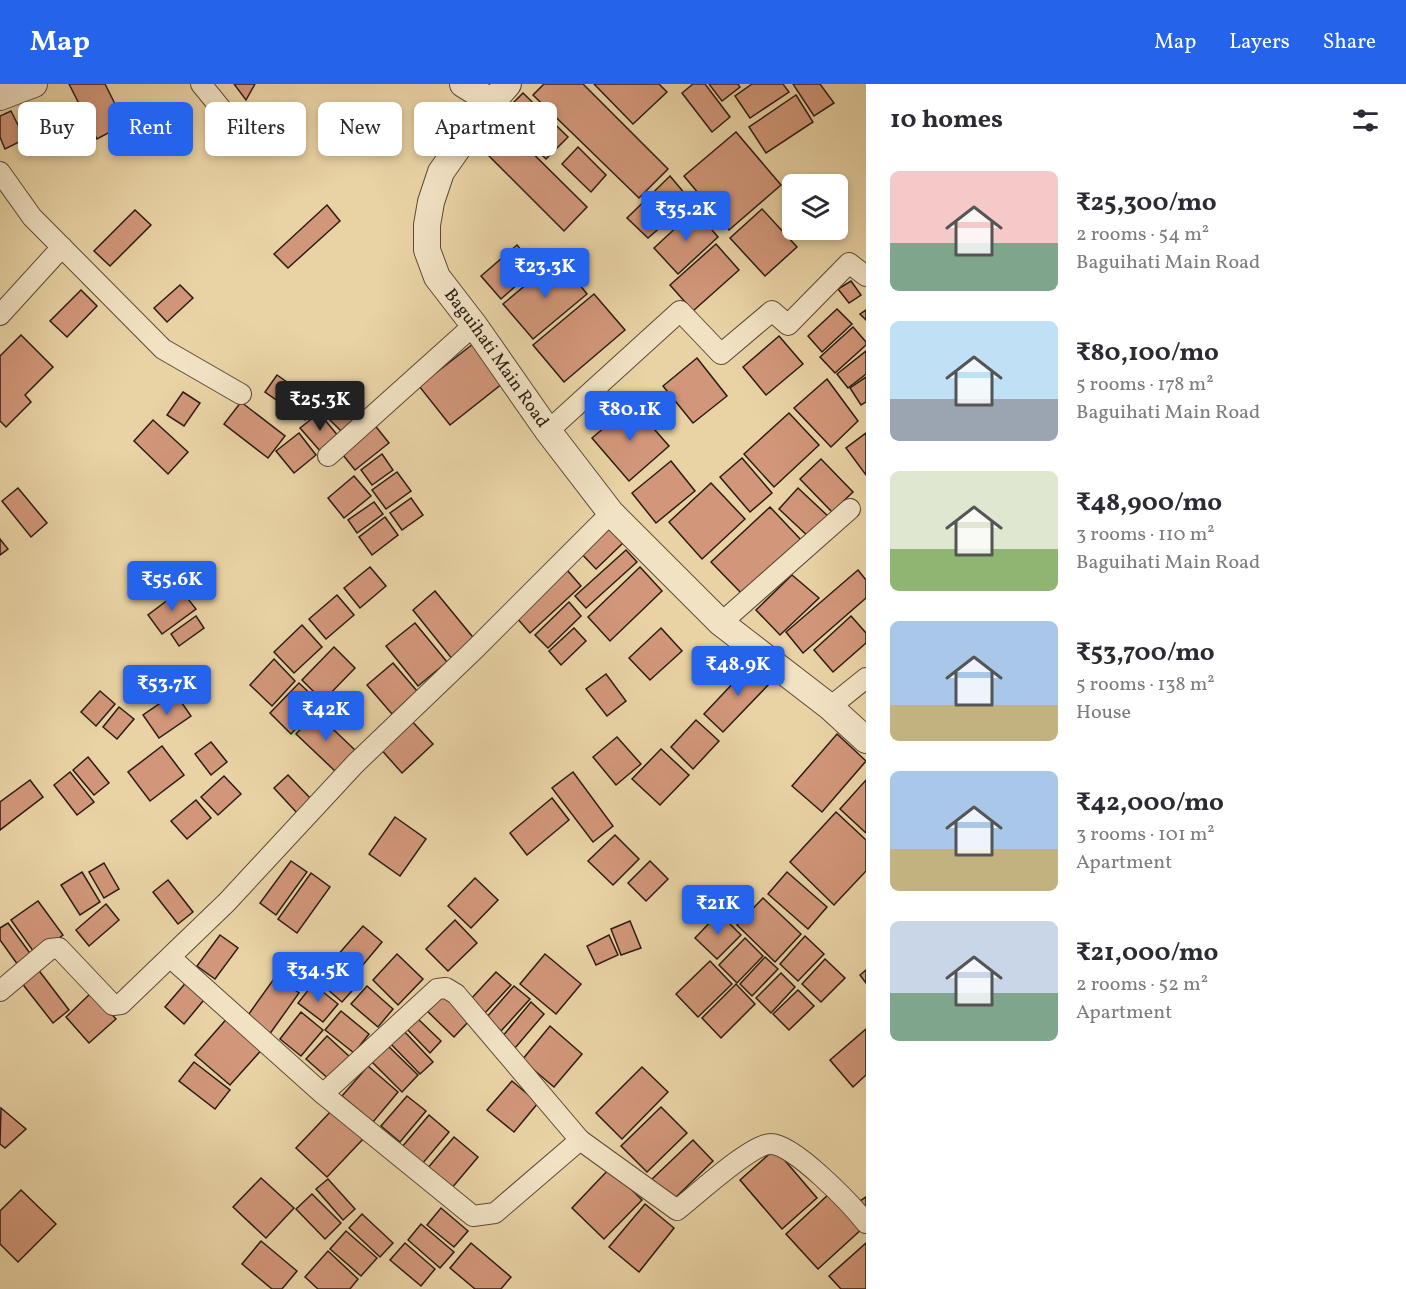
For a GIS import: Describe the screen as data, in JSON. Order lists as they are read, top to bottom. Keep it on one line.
{"streets":{"street":["Baguihati Main Road"]},"page":{"header":"Map","nav":["Map","Layers","Share"],"heading":"10 homes","chip":["Buy","Rent","Filters","New","Apartment"],"list":[{"name":"₹25,300/mo","note":"2 rooms · 54 m² · Baguihati Main Road"},{"name":"₹80,100/mo","note":"5 rooms · 178 m² · Baguihati Main Road"},{"name":"₹48,900/mo","note":"3 rooms · 110 m² · Baguihati Main Road"},{"name":"₹53,700/mo","note":"5 rooms · 138 m² · House"},{"name":"₹42,000/mo","note":"3 rooms · 101 m² · Apartment"},{"name":"₹21,000/mo","note":"2 rooms · 52 m² · Apartment"}],"price":["₹35.2K","₹23.3K","₹25.3K","₹80.1K","₹55.6K","₹48.9K","₹53.7K","₹42K","₹21K","₹34.5K"]}}
